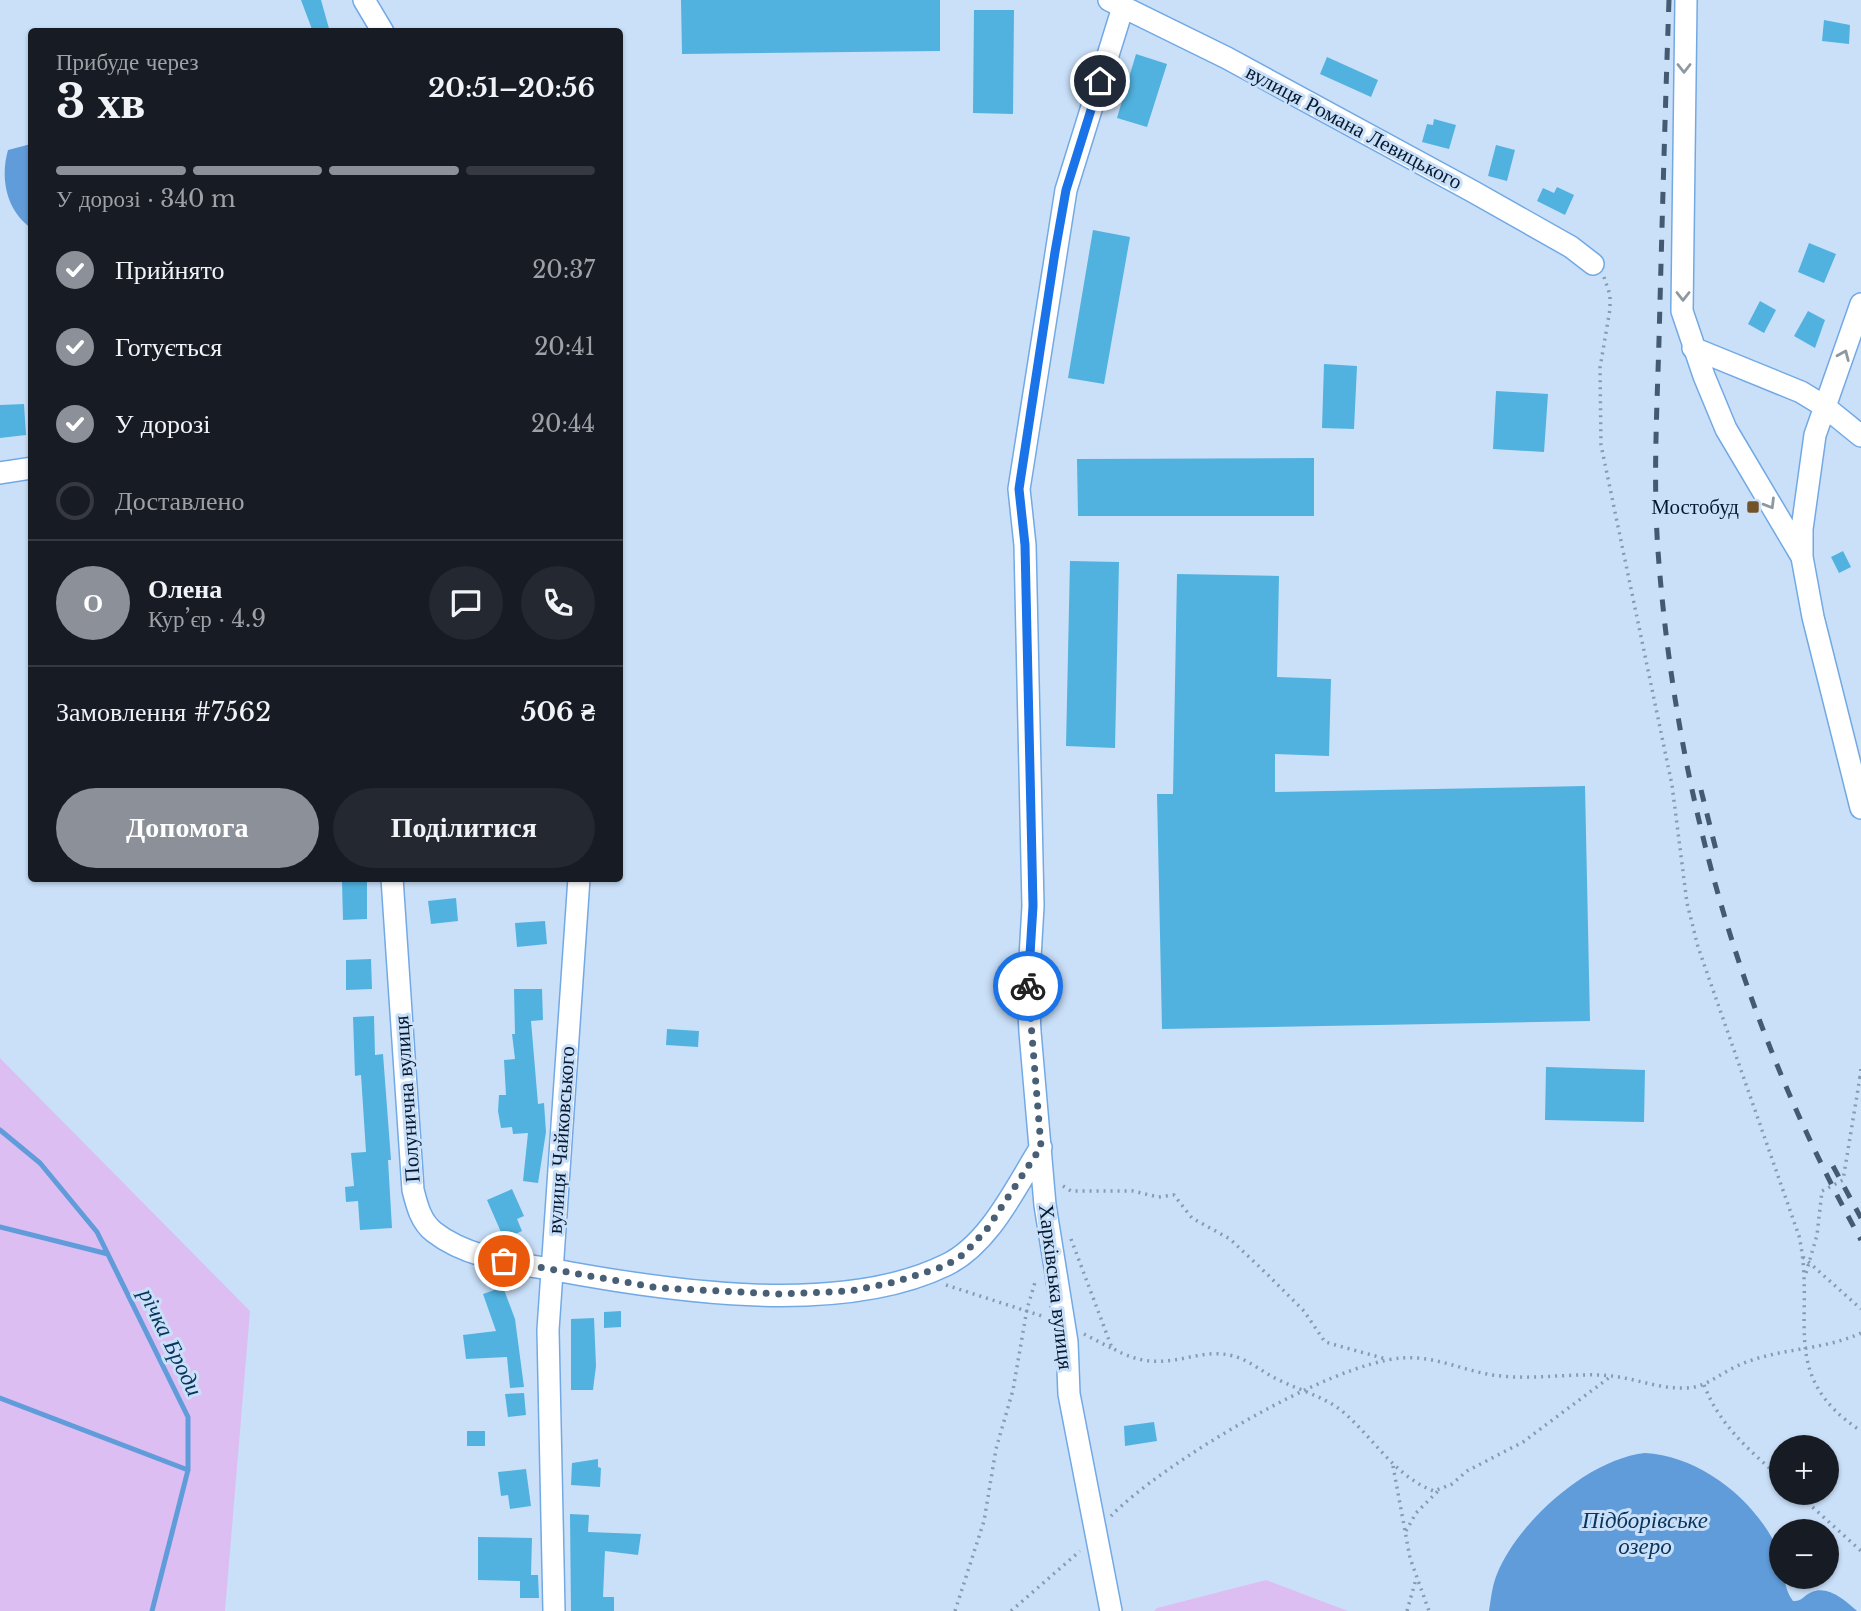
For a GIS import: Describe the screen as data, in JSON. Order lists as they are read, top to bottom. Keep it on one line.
{"streets":{"street":["вулиця Романа Левицького","Полунична вулиця","вулиця Чайковського","Харківська вулиця"]},"crossings":[["вулиця Романа Левицького","Харківська вулиця"],["Полунична вулиця","вулиця Чайковського"],["Полунична вулиця","Харківська вулиця"]],"water":["річка Броди","Підборівське озеро"],"places":{"transit":["Мостобуд"]},"page":{"heading":["3 хв","Прибуде через","20:51–20:56"],"panel":["Олена","Кур’єр · 4.9","Замовлення #7562","506 ₴"],"bar":"У дорозі · 340 m","list":[["Прийнято","20:37"],["Готується","20:41"],["У дорозі","20:44"],"Доставлено"],"round":"О","buttons":["Допомога","Поділитися"],"map_buttons":["+","−"]}}
